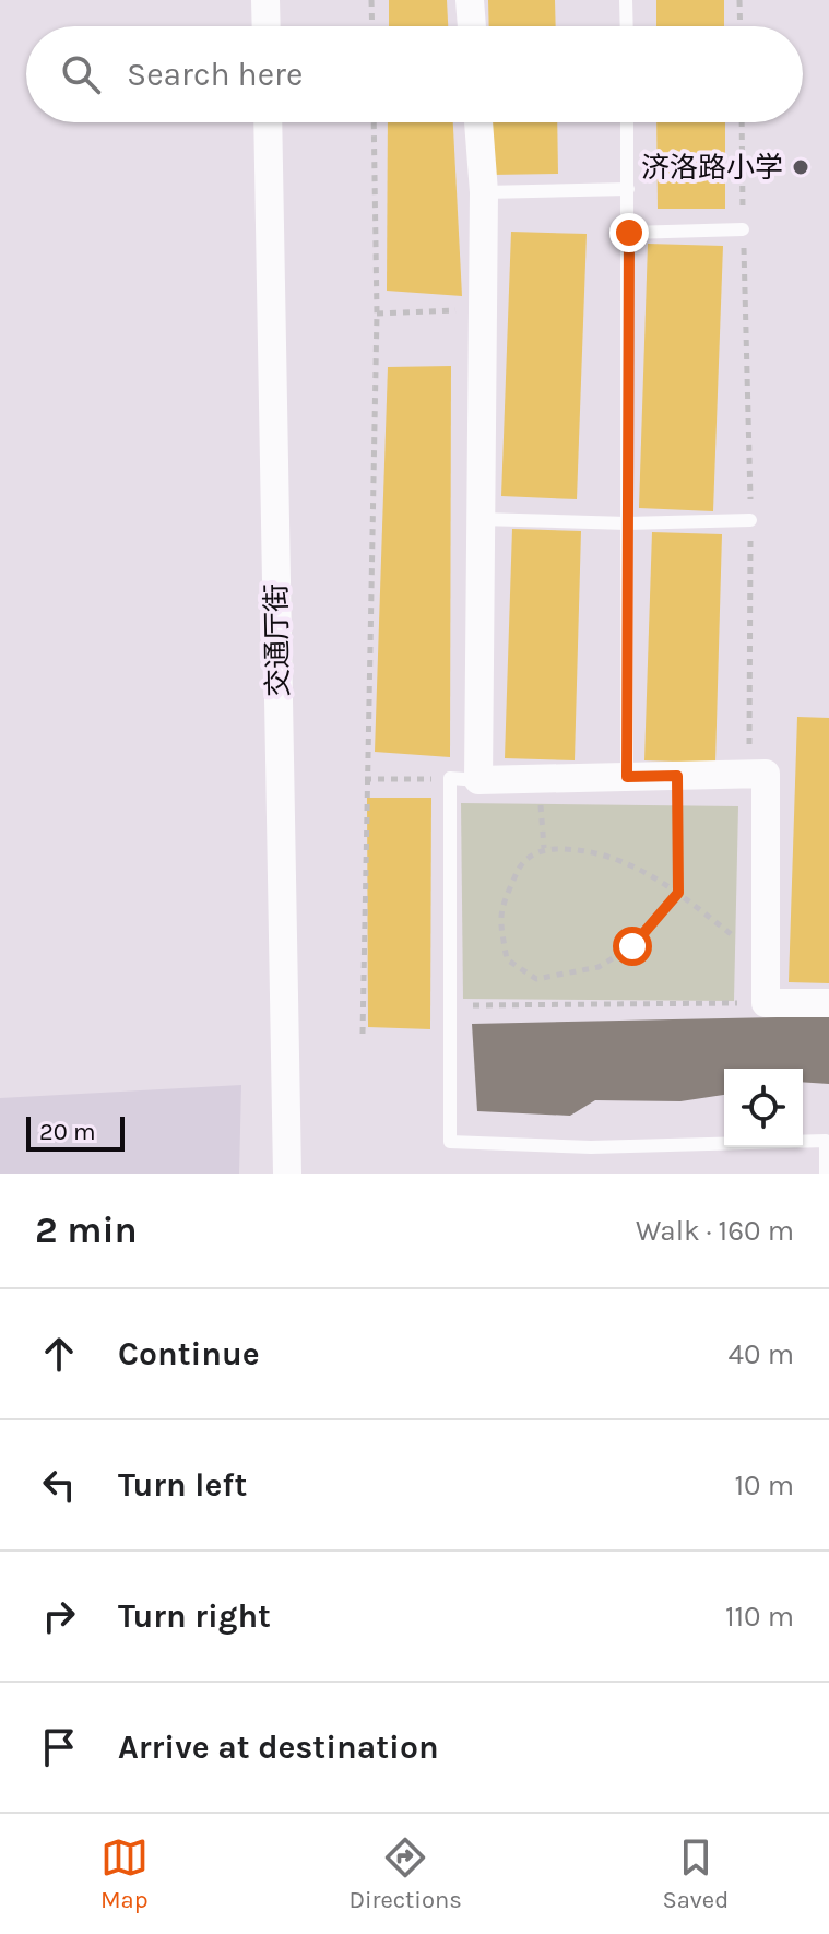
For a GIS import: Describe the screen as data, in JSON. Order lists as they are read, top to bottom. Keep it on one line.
{"streets":{"street":["交通厅街"]},"places":["济洛路小学"],"scale_bar":"20 m","page":{"search":"Search here","scale":"20 m","heading":["2 min","Walk · 160 m"],"list":[["Continue","40 m"],["Turn left","10 m"],["Turn right","110 m"],"Arrive at destination"],"nav":["Map","Directions","Saved"]}}
